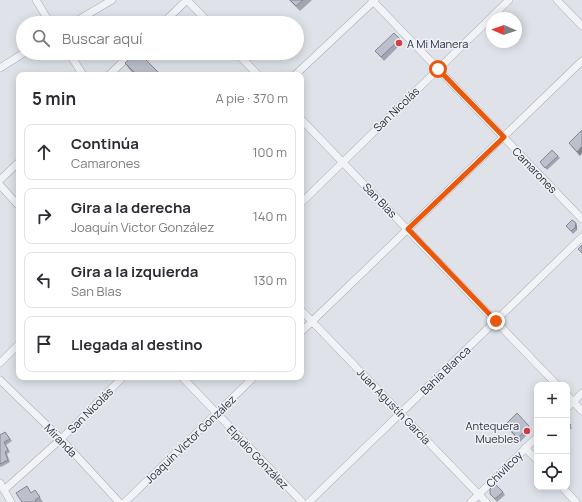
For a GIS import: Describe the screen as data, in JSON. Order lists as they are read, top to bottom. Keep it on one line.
{"streets":{"street":["San Nicolás","Camarones","San Blas","Bahía Blanca","Juan Agustín García","Joaquín Victor González","Miranda","Elpidio González","Chivilcoy"]},"crossings":[["San Nicolás","Camarones"],["San Nicolás","San Blas"],["San Nicolás","Miranda"],["San Blas","Bahía Blanca"],["Bahía Blanca","Juan Agustín García"],["Juan Agustín García","Chivilcoy"],["Joaquín Victor González","Elpidio González"]],"places":["A Mi Manera","Antequera Muebles"],"north":"left","page":{"search":"Buscar aquí","heading":["5 min","A pie · 370 m"],"list":[["Continúa","Camarones","100 m"],["Gira a la derecha","Joaquín Victor González","140 m"],["Gira a la izquierda","San Blas","130 m"],"Llegada al destino"],"map_buttons":["+","−"]}}
